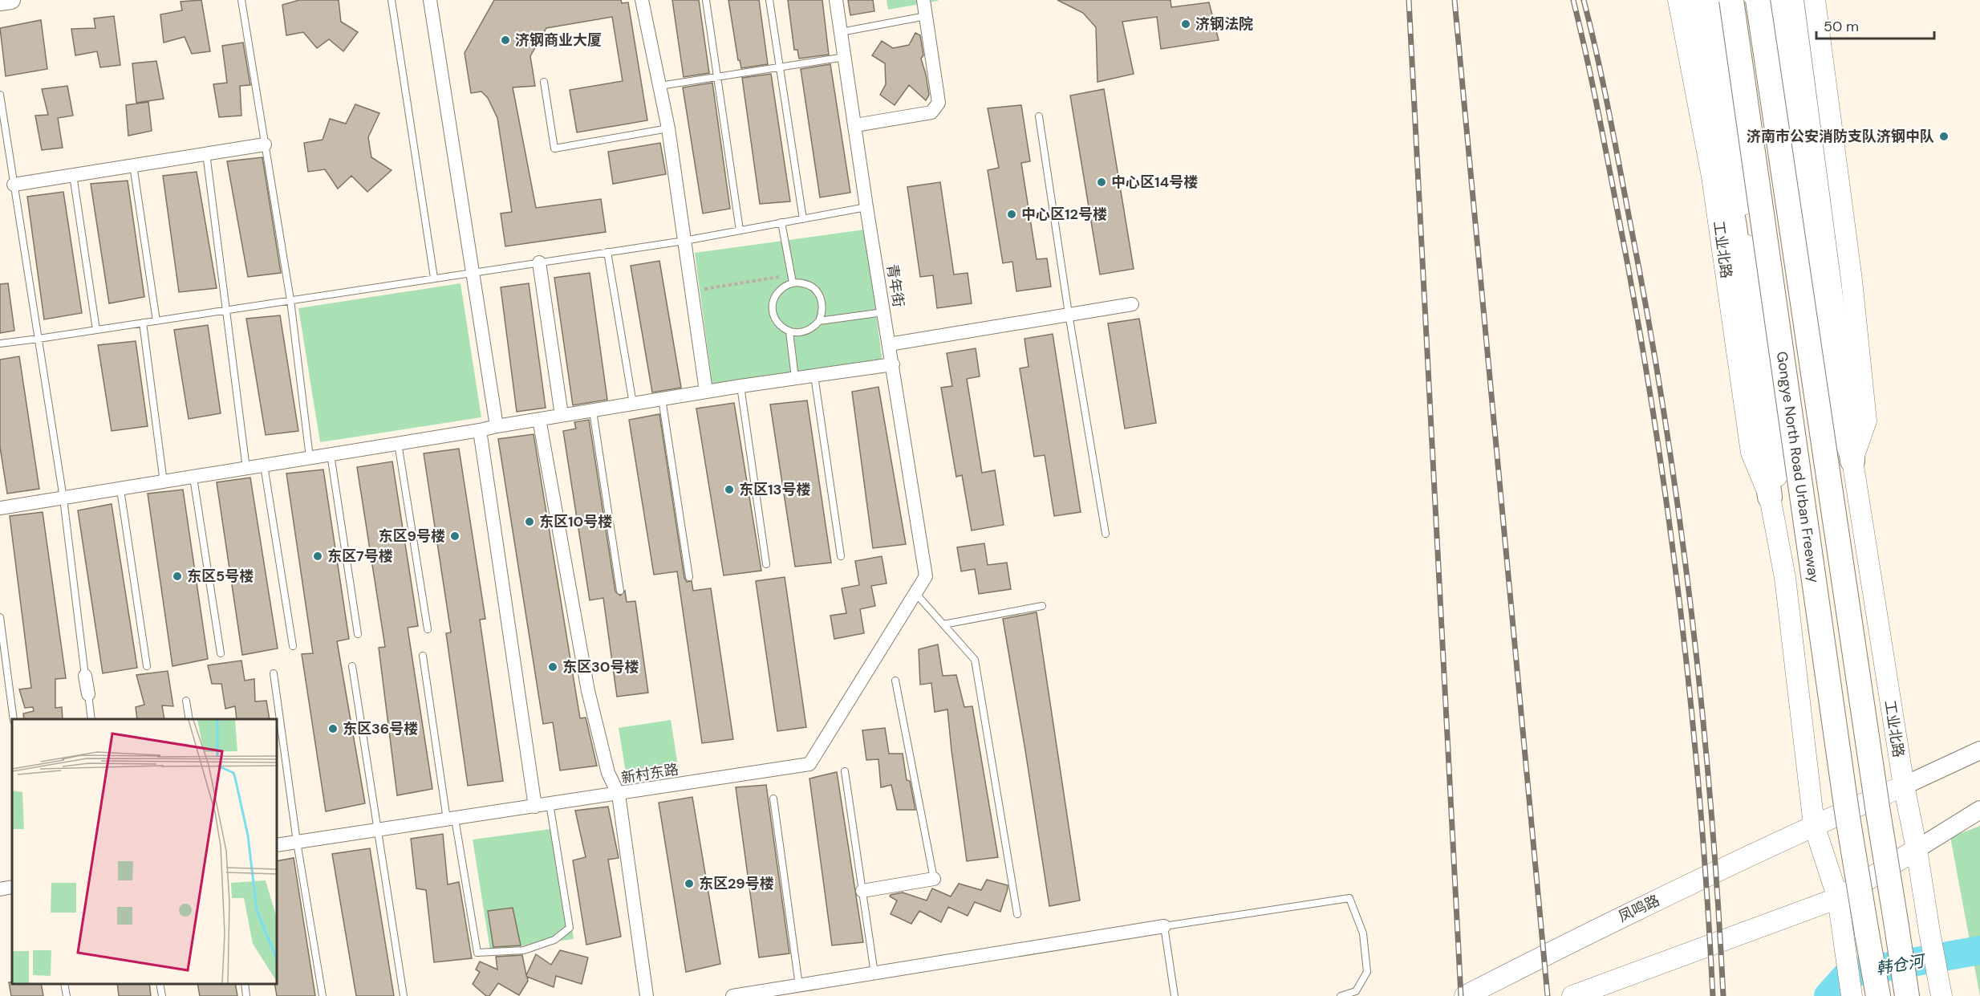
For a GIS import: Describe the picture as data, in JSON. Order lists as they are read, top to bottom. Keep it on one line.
{"streets":{"highway":["Gongye North Road Urban Freeway"],"main road":["工业北路","凤鸣路"],"street":["青年街","新村东路"]},"crossings":[["工业北路","凤鸣路"],["青年街","新村东路"]],"water":["韩仓河"],"places":["济钢法院","济钢商业大厦","济南市公安消防支队济钢中队","中心区14号楼","中心区12号楼","东区13号楼","东区10号楼","东区9号楼","东区7号楼","东区5号楼","东区30号楼","东区36号楼","东区29号楼"],"scale_bar":"50 m"}
